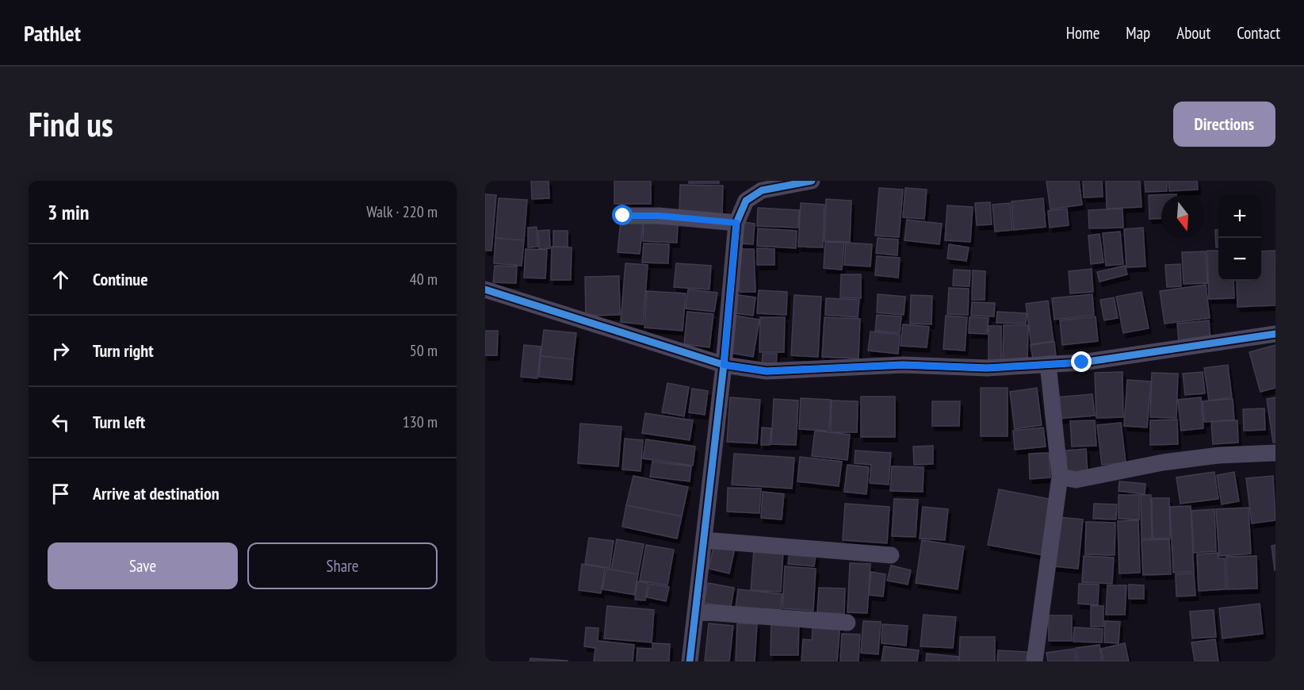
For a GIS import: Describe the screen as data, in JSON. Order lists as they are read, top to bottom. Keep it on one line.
{"north":"bottom","page":{"header":"Pathlet","nav":["Home","Map","About","Contact"],"buttons":["Directions",["Save","Share"]],"title":"Find us","heading":["3 min","Walk · 220 m"],"map_buttons":["+","−"],"list":[["Continue","40 m"],["Turn right","50 m"],["Turn left","130 m"],"Arrive at destination"]}}
